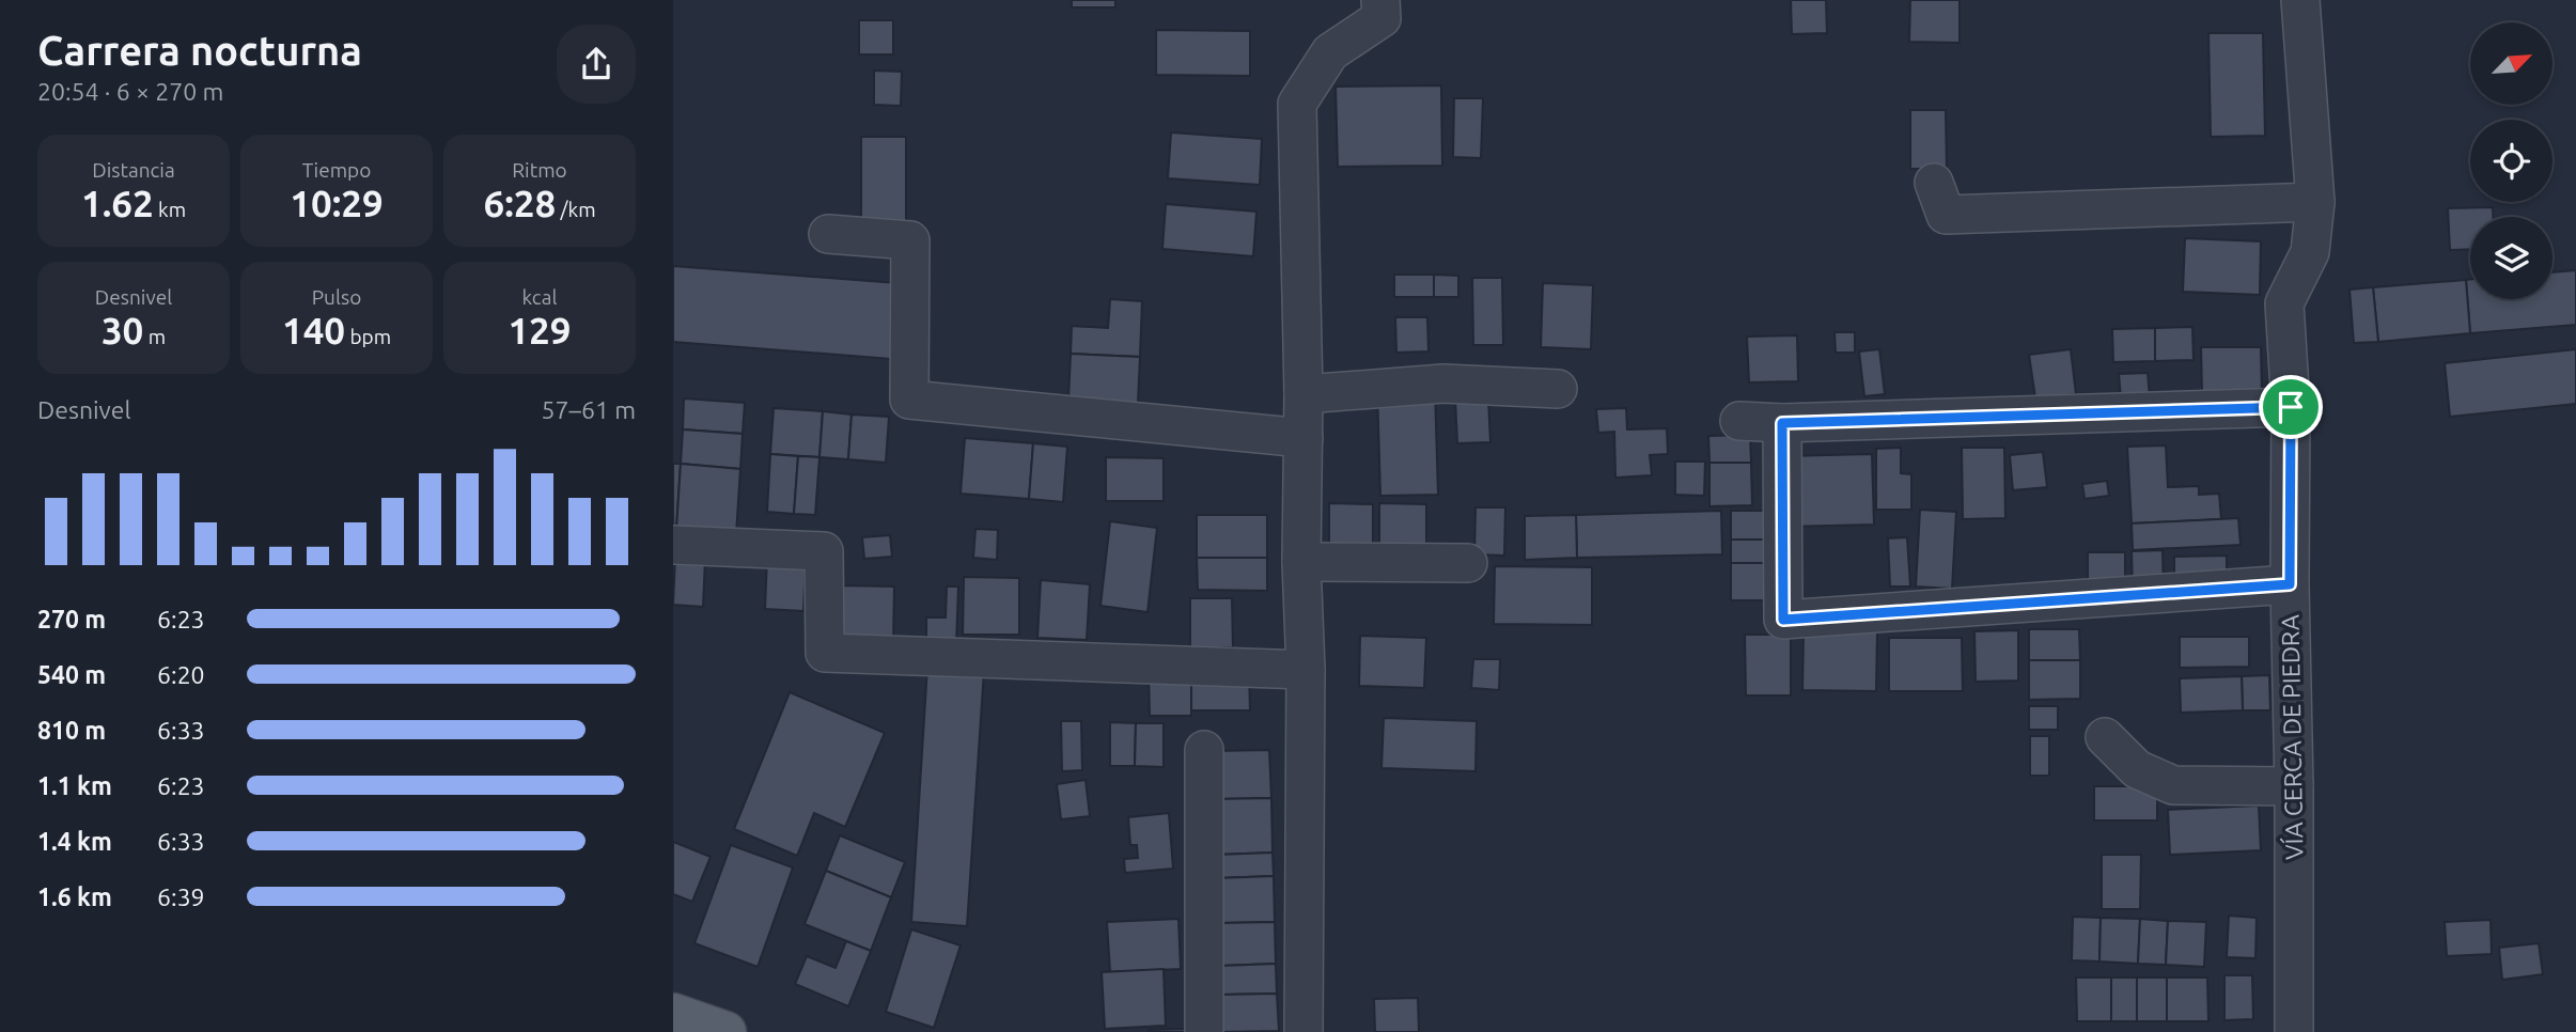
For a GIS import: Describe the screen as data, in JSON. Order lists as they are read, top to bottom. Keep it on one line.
{"streets":{"street":["VÍA CERCA DE PIEDRA"]},"north":"top right","page":{"heading":["Carrera nocturna","20:54 · 6 × 270 m"],"stats":[["Distancia","1.62 km"],["Tiempo","10:29"],["Ritmo","6:28 /km"],["Desnivel","30 m"],["Pulso","140 bpm"],["kcal","129"]],"chart":["Desnivel","57–61 m"],"list":[{"name":"270 m","note":"6:23"},{"name":"540 m","note":"6:20"},{"name":"810 m","note":"6:33"},{"name":"1.1 km","note":"6:23"},{"name":"1.4 km","note":"6:33"},{"name":"1.6 km","note":"6:39"}]}}
